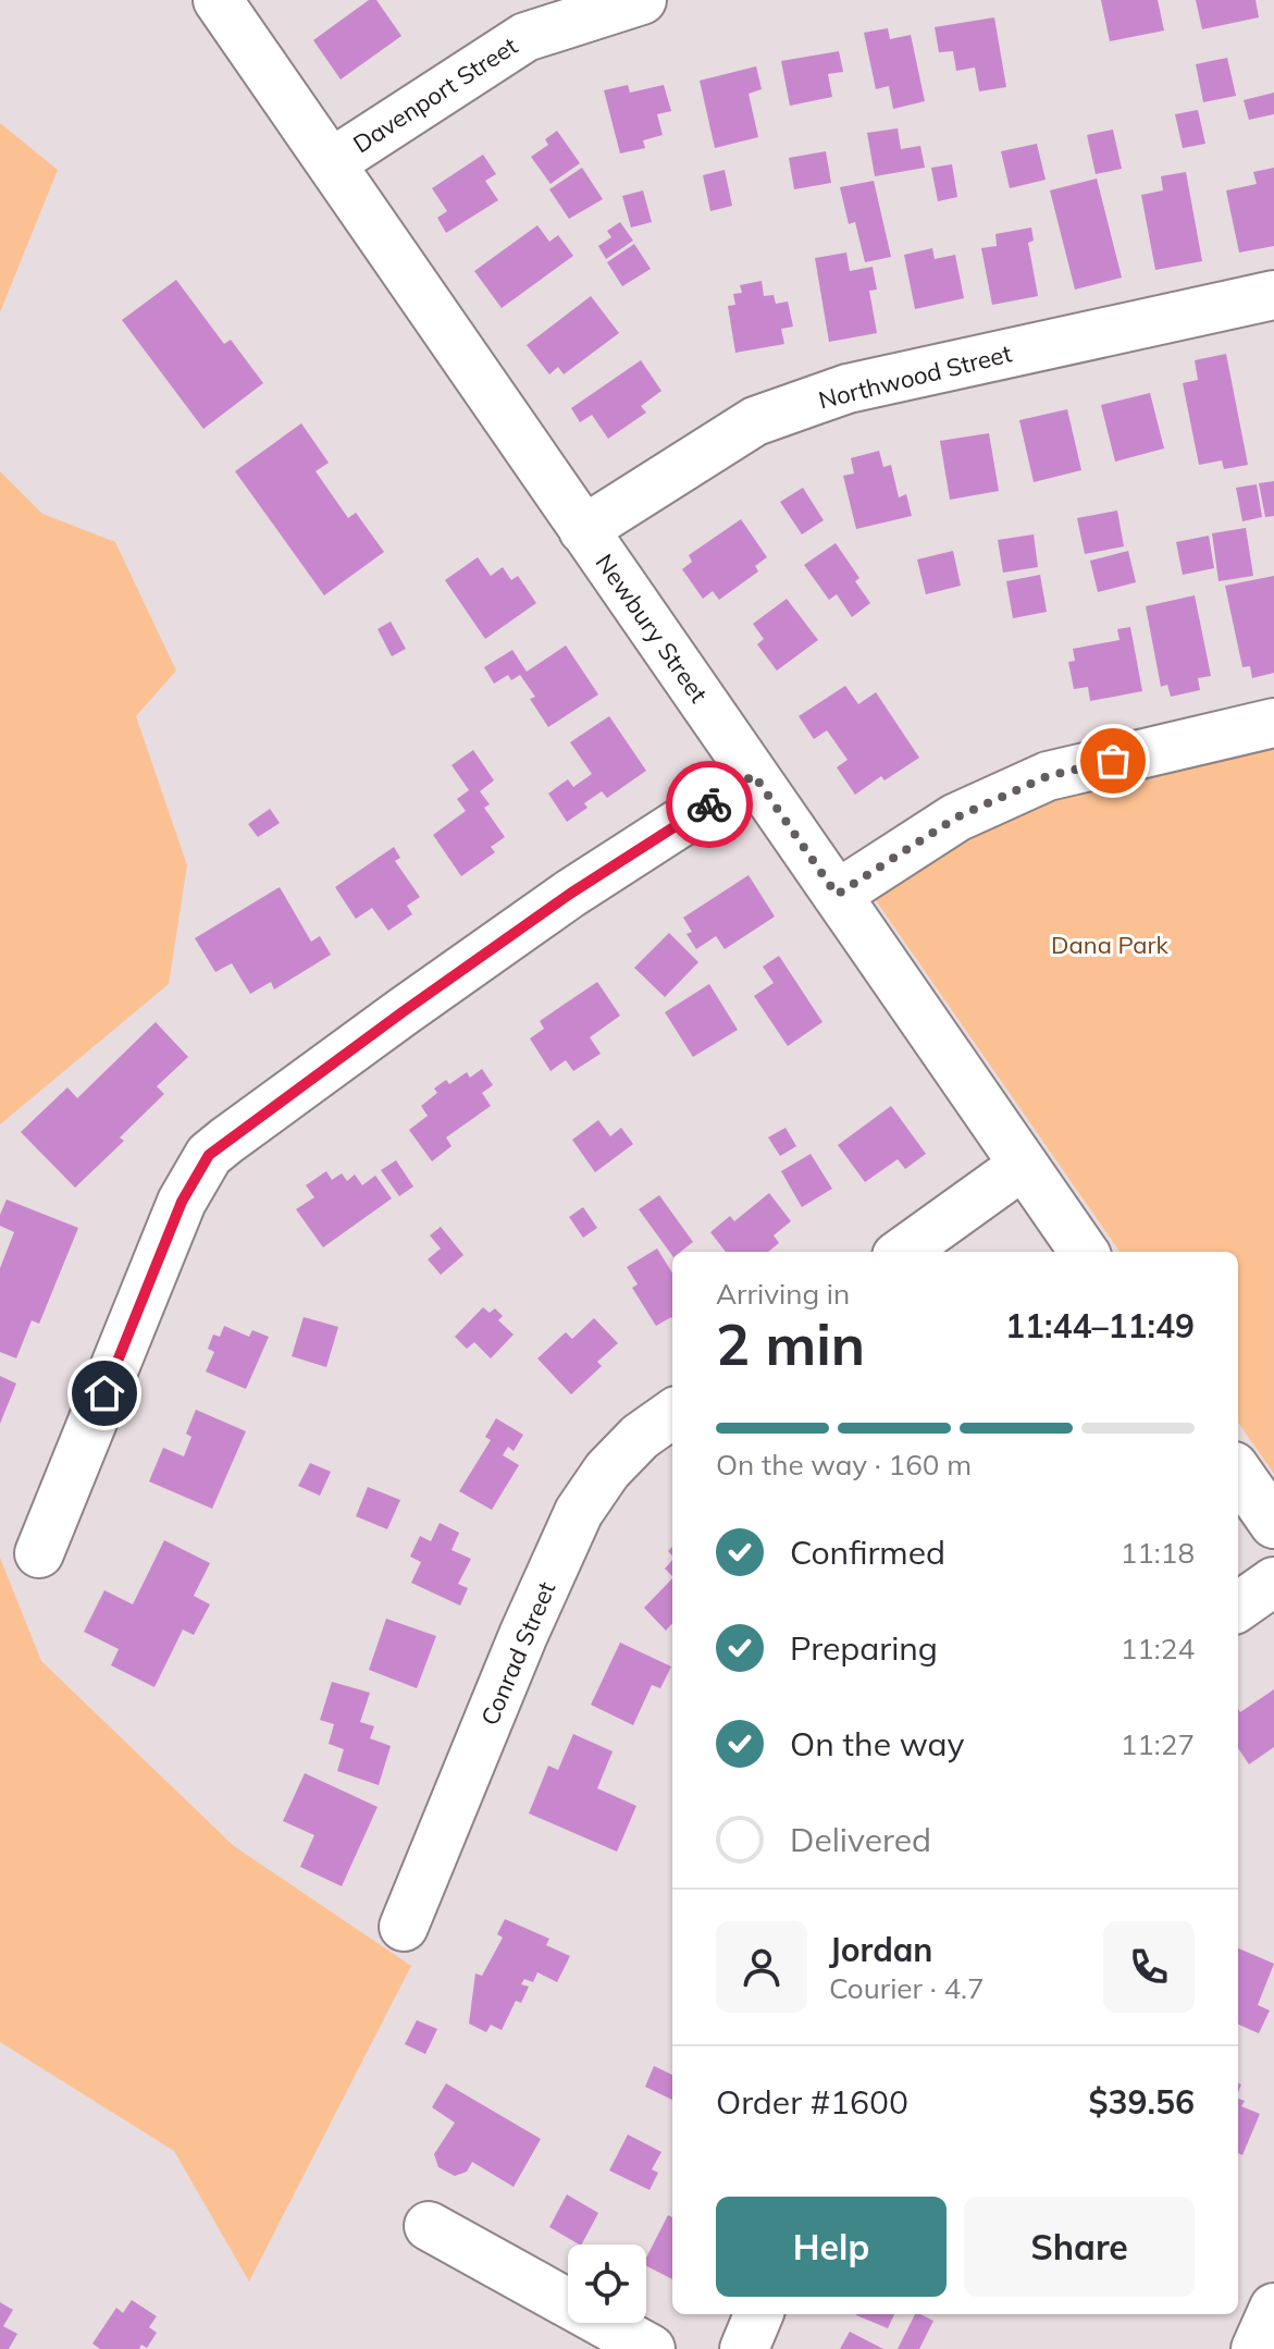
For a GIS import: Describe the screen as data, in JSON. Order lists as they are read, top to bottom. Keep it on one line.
{"streets":{"street":["Davenport Street","Northwood Street","Newbury Street","Conrad Street"]},"crossings":[["Davenport Street","Newbury Street"],["Northwood Street","Newbury Street"]],"parks":["Dana Park"],"page":{"heading":["2 min","Arriving in","11:44–11:49"],"panel":["Jordan","Courier · 4.7","Order #1600","$39.56"],"bar":"On the way · 160 m","list":[["Confirmed","11:18"],["Preparing","11:24"],["On the way","11:27"],"Delivered"],"buttons":["Help","Share"]}}
